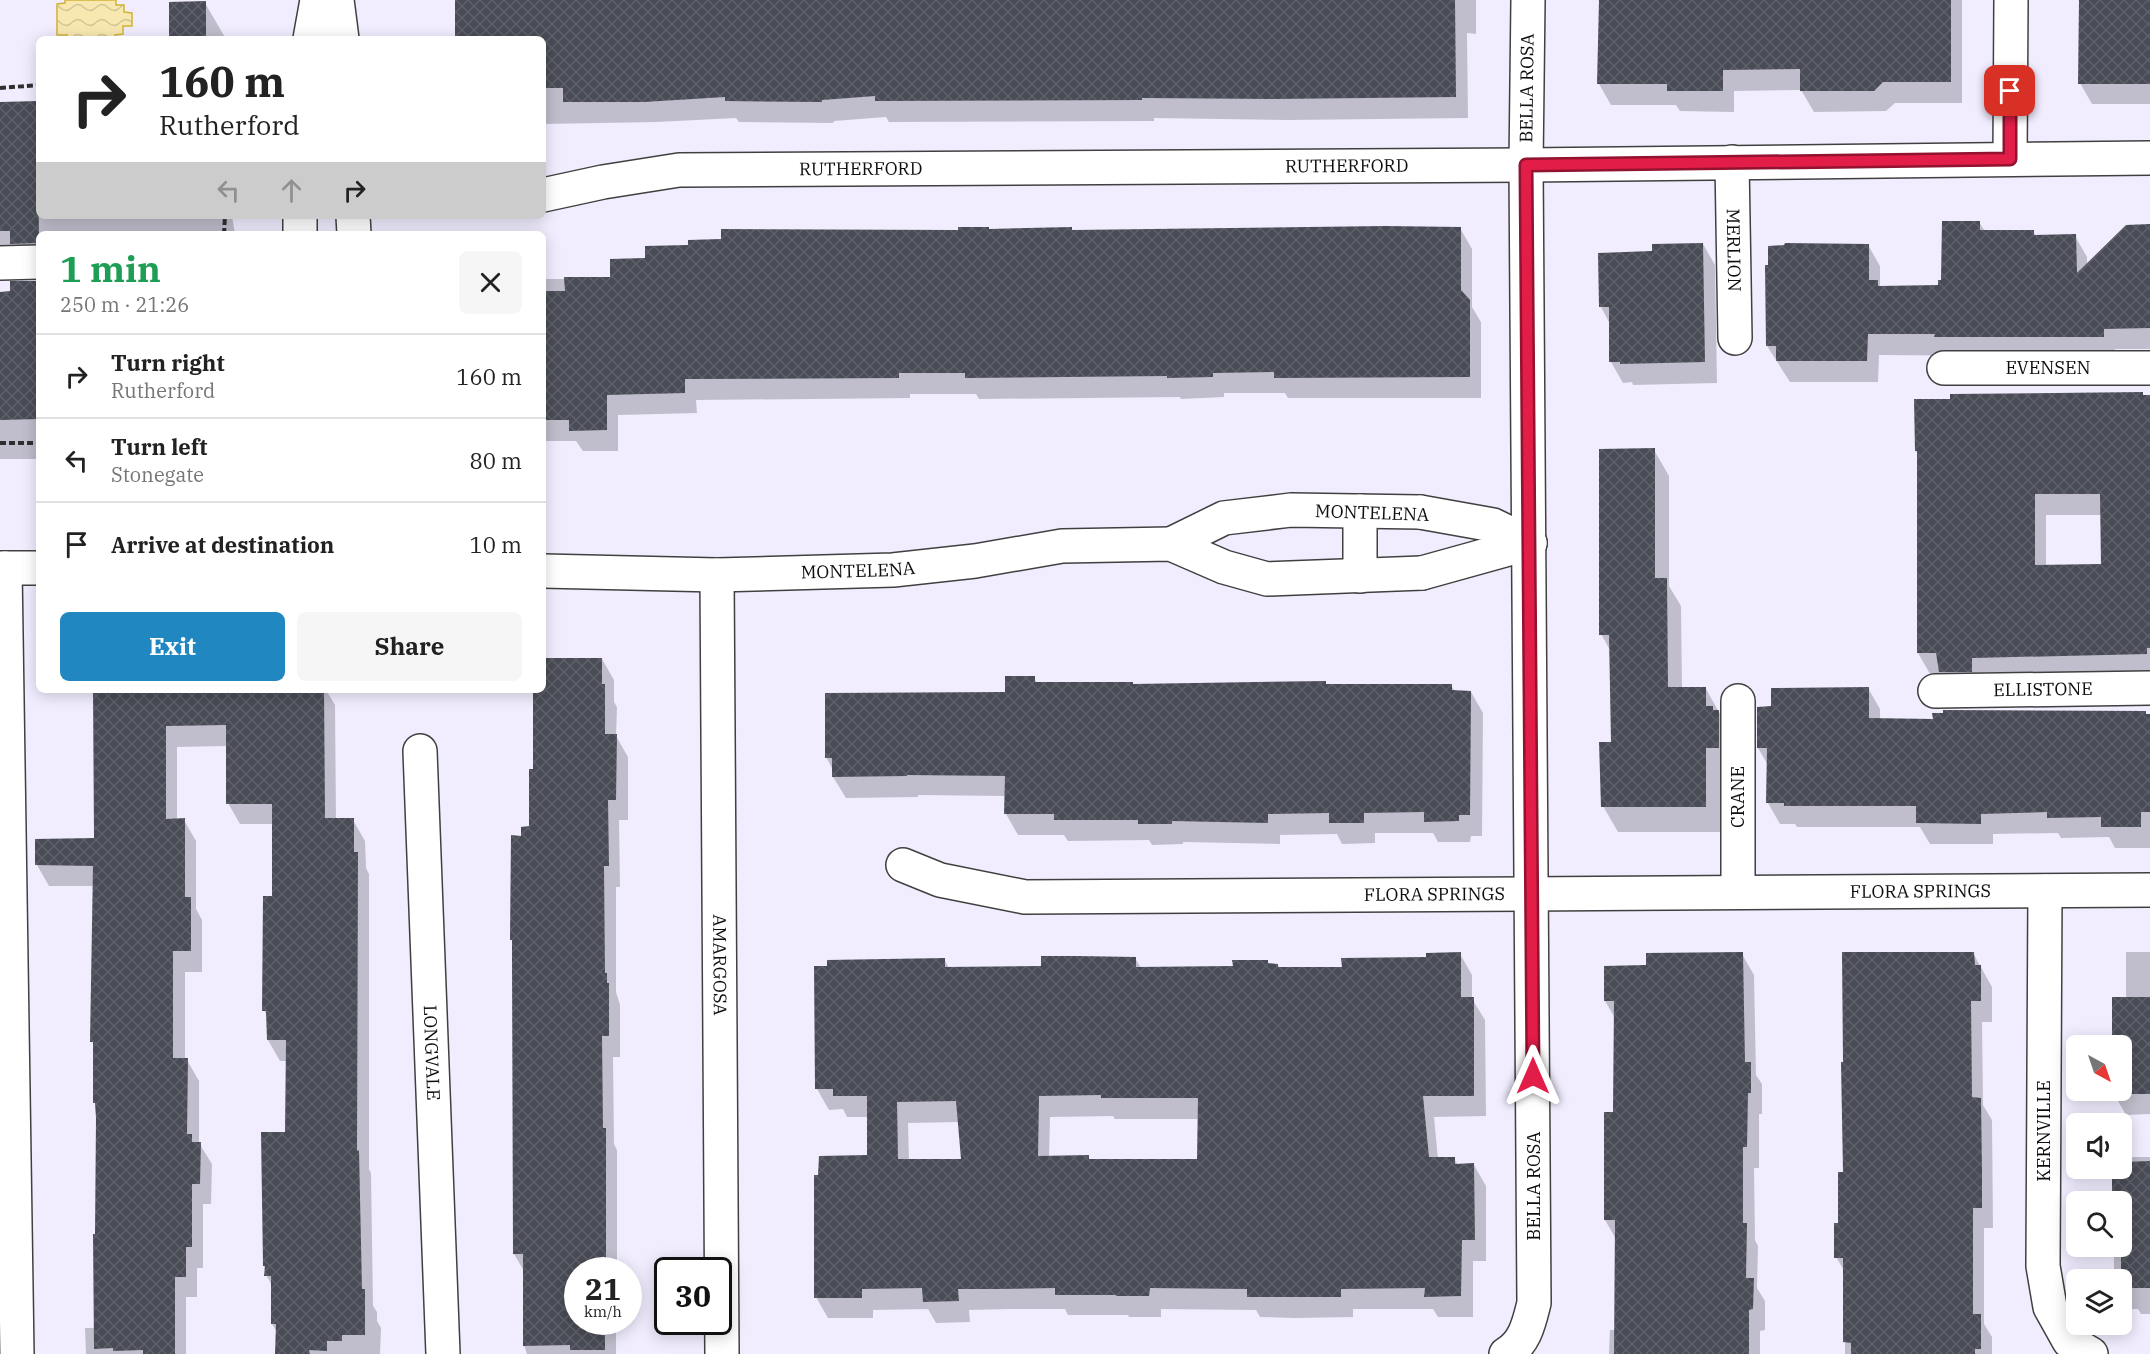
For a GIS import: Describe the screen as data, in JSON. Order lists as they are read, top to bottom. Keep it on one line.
{"streets":{"street":["BELLA ROSA","RUTHERFORD","MERLION","EVENSEN","MONTELENA","ELLISTONE","CRANE","FLORA SPRINGS","AMARGOSA","LONGVALE","KERNVILLE"]},"crossings":[["BELLA ROSA","RUTHERFORD"],["BELLA ROSA","MONTELENA"],["BELLA ROSA","FLORA SPRINGS"],["RUTHERFORD","MERLION"],["MONTELENA","AMARGOSA"],["CRANE","FLORA SPRINGS"],["FLORA SPRINGS","KERNVILLE"]],"north":"bottom right","page":{"turn":["160 m","Rutherford"],"heading":["1 min","250 m · 21:26"],"list":[{"name":"Turn right","note":"Rutherford","value":"160 m"},{"name":"Turn left","note":"Stonegate","value":"80 m"},{"name":"Arrive at destination","value":"10 m"}],"buttons":["Exit","Share"],"speed":"21 km/h","limit":"30"}}
